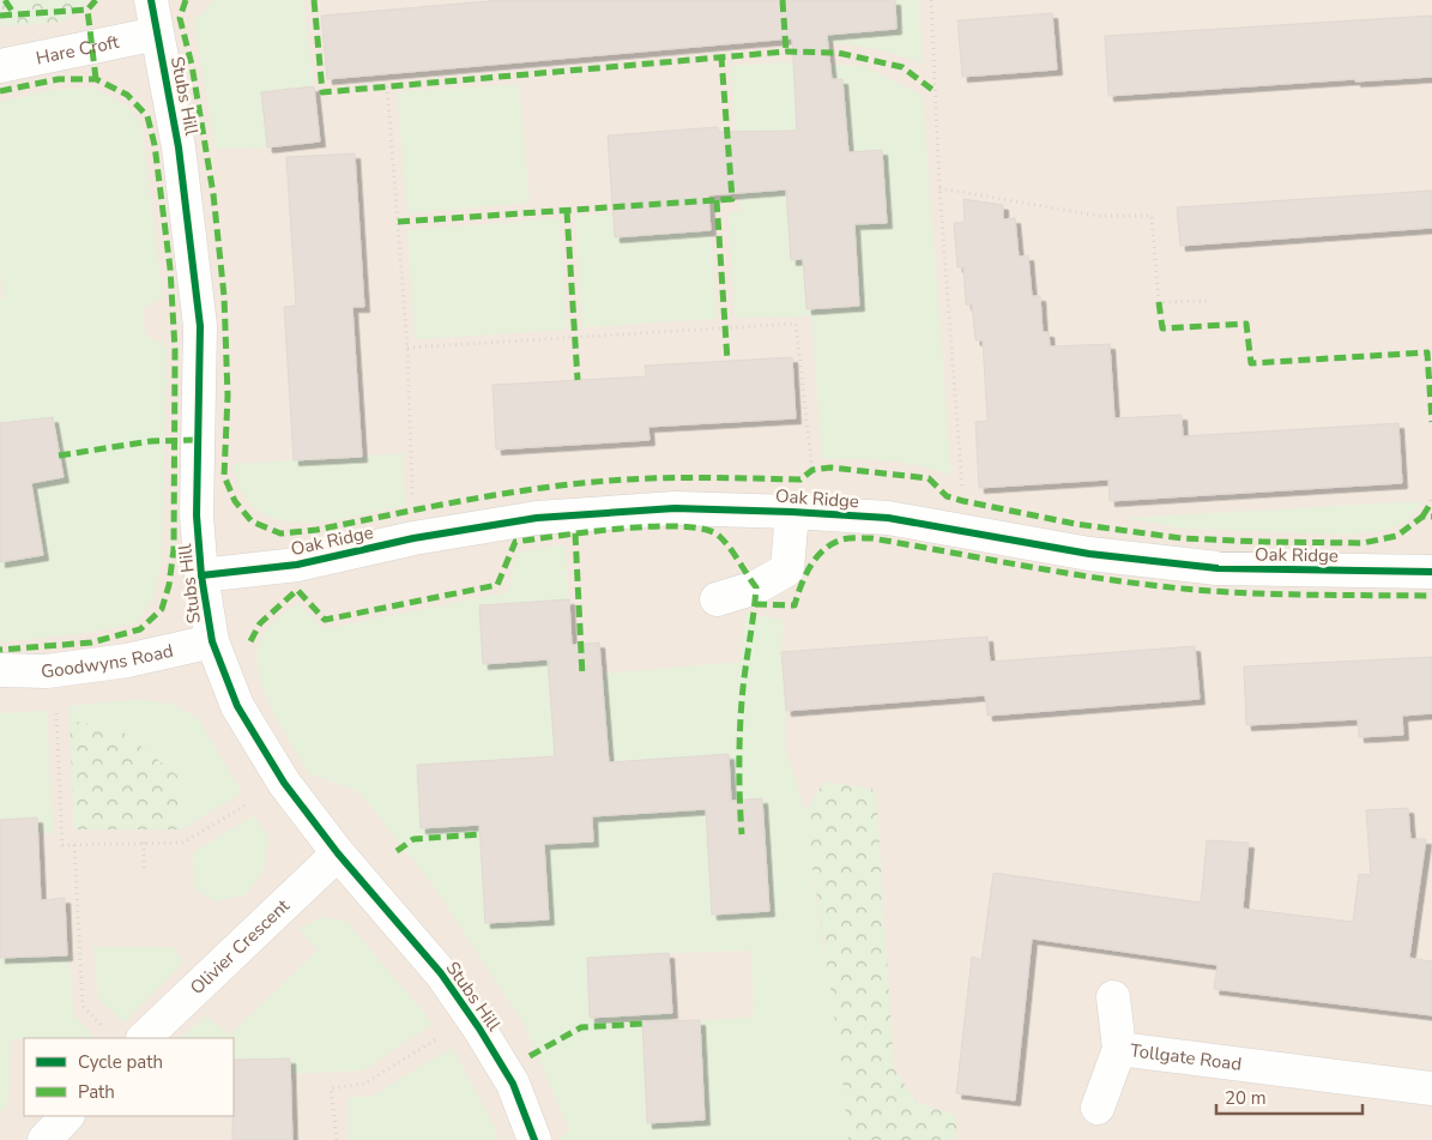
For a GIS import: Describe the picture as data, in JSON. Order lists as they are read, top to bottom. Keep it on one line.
{"streets":{"street":["Hare Croft","Stubs Hill","Oak Ridge","Goodwyns Road","Olivier Crescent","Tollgate Road"]},"crossings":[["Hare Croft","Stubs Hill"],["Stubs Hill","Oak Ridge"],["Stubs Hill","Goodwyns Road"],["Stubs Hill","Olivier Crescent"]],"legend":["Cycle path","Path"],"scale_bar":"20 m"}
